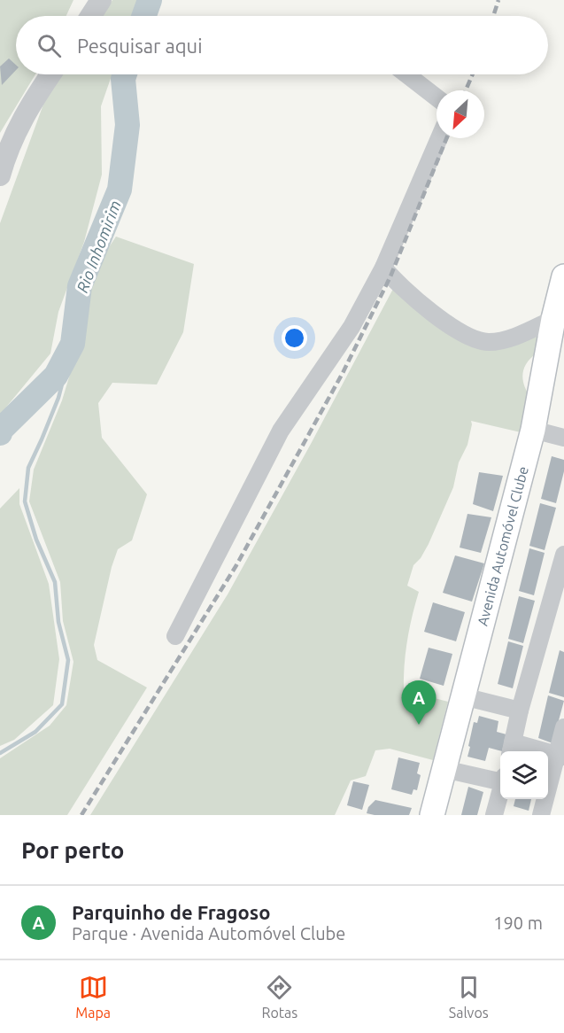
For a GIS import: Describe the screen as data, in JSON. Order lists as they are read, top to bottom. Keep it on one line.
{"streets":{"main road":["Avenida Automóvel Clube"]},"water":["Rio Inhomirim"],"north":"bottom left","page":{"search":"Pesquisar aqui","pins":"A","heading":"Por perto","list":[{"mark":"A","name":"Parquinho de Fragoso","note":"Parque · Avenida Automóvel Clube","value":"190 m"}],"nav":["Mapa","Rotas","Salvos"]}}
